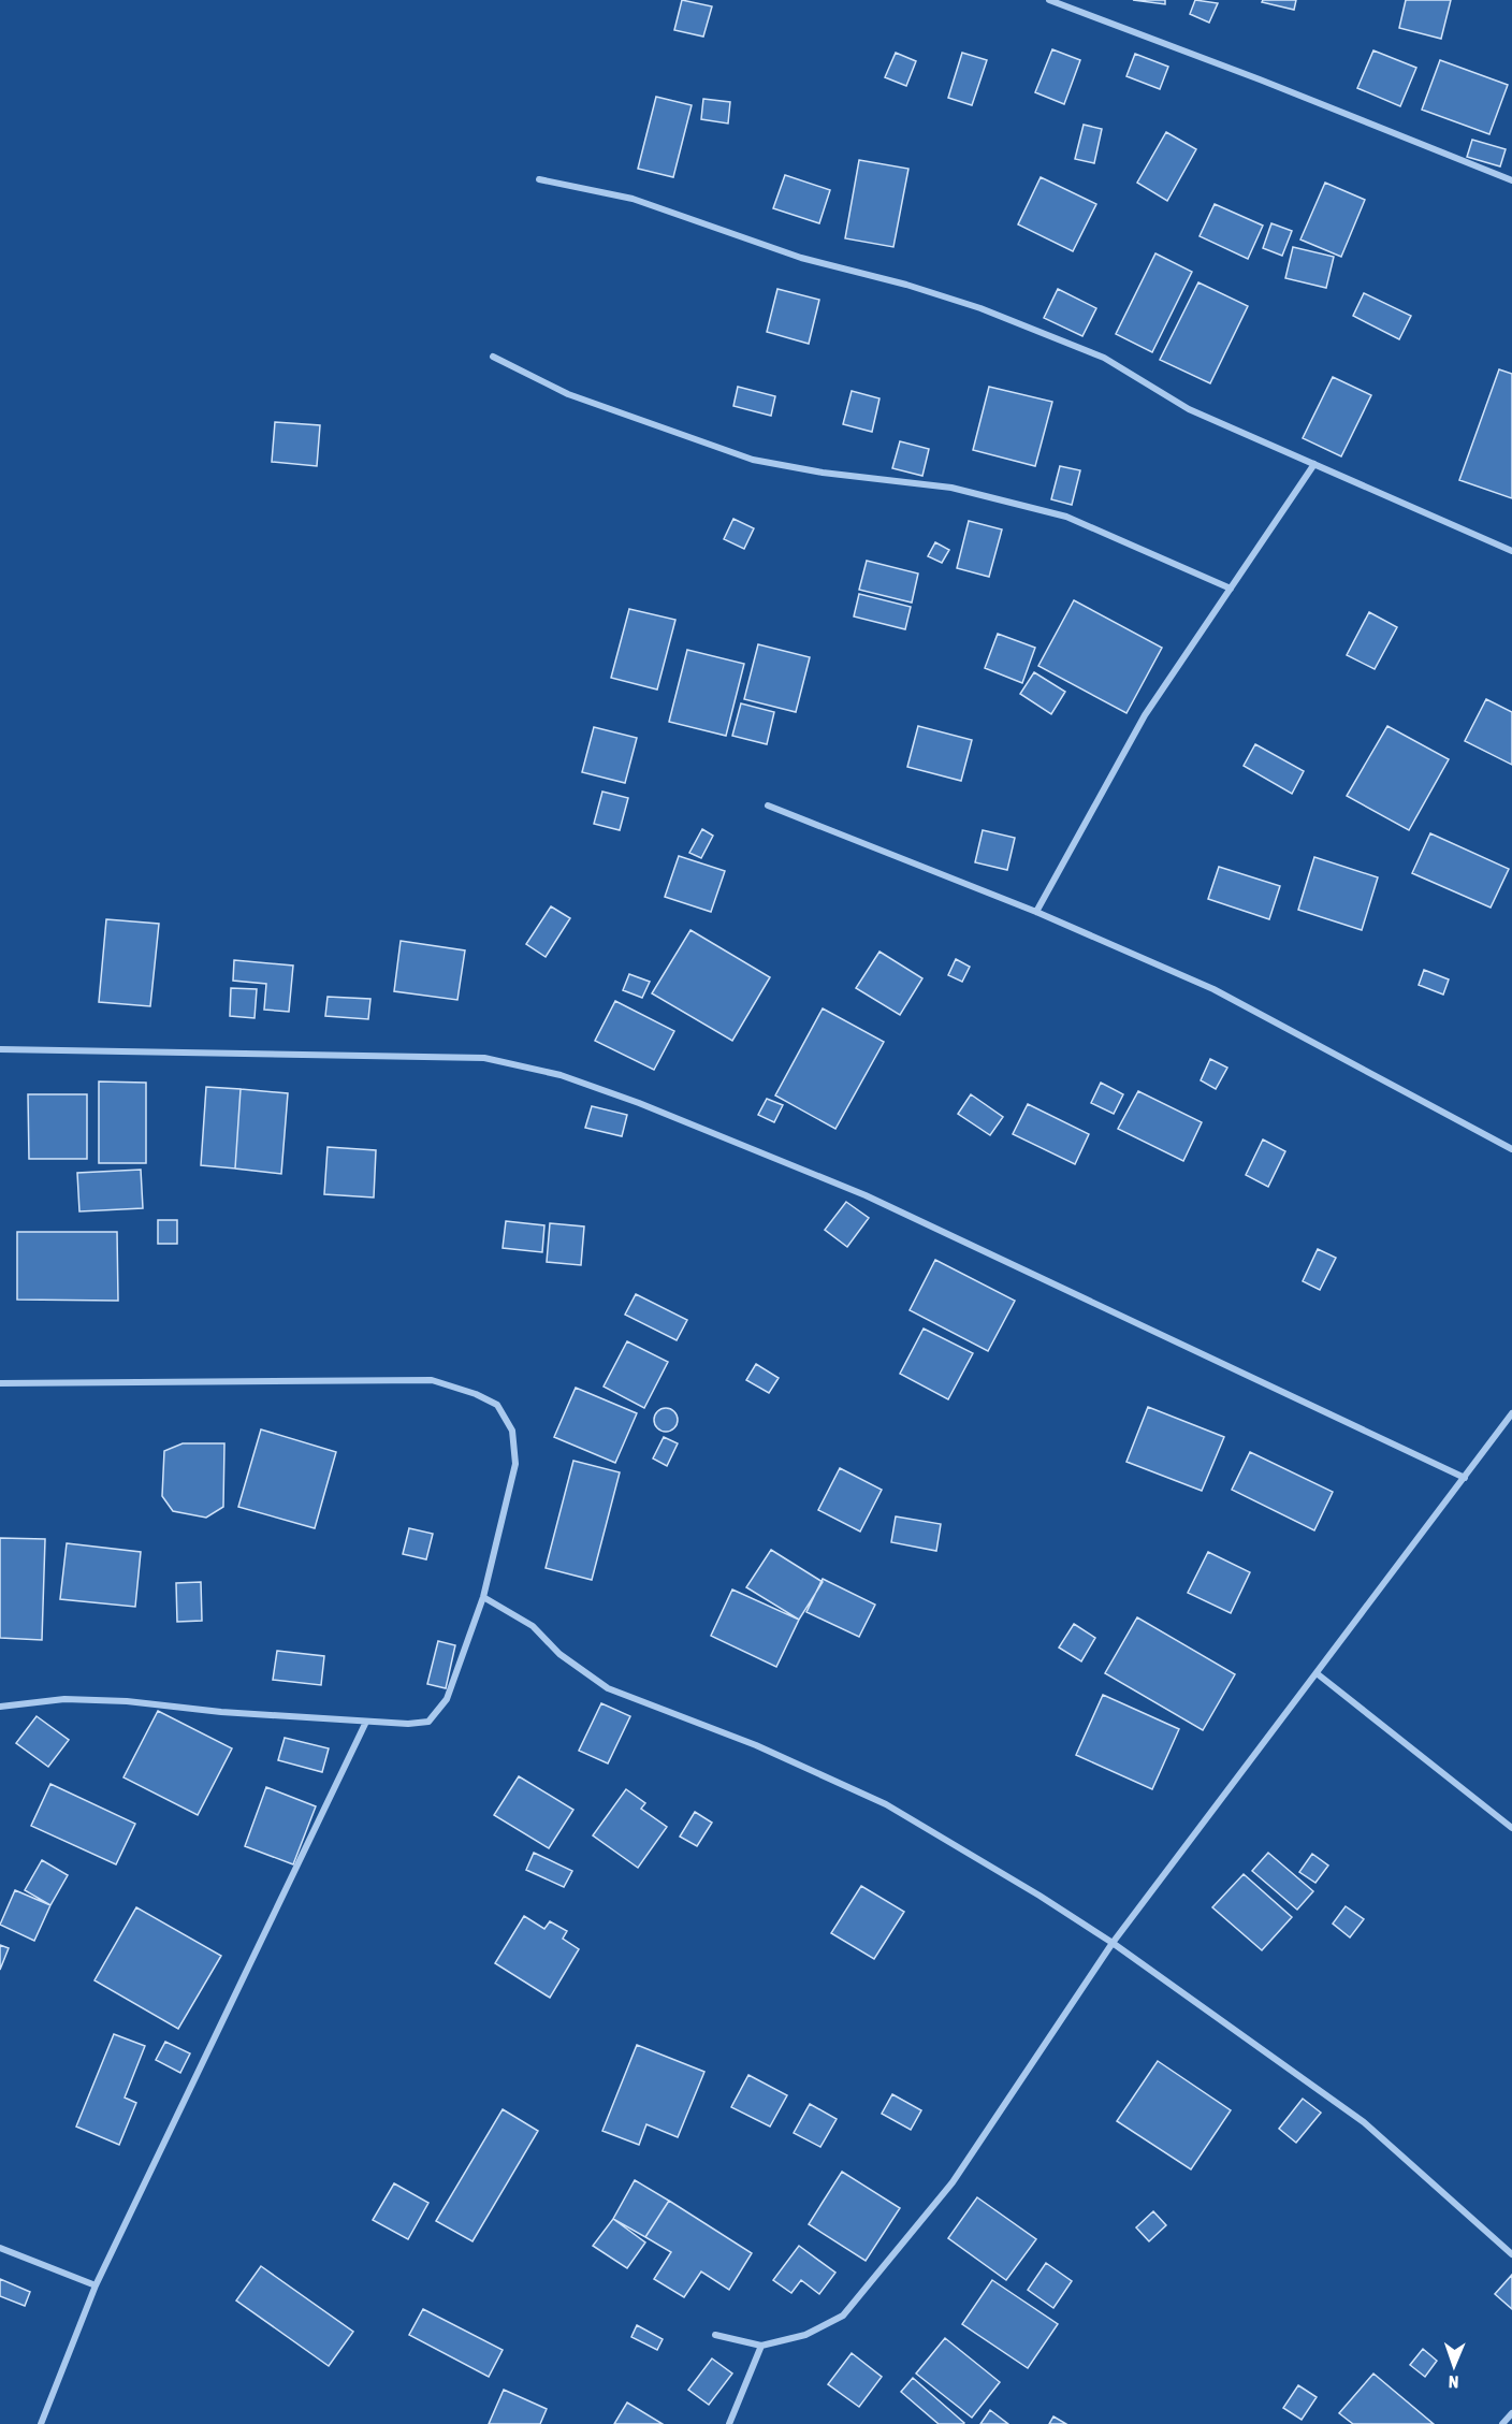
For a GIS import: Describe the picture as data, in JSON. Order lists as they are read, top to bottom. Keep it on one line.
{"north":"bottom"}
